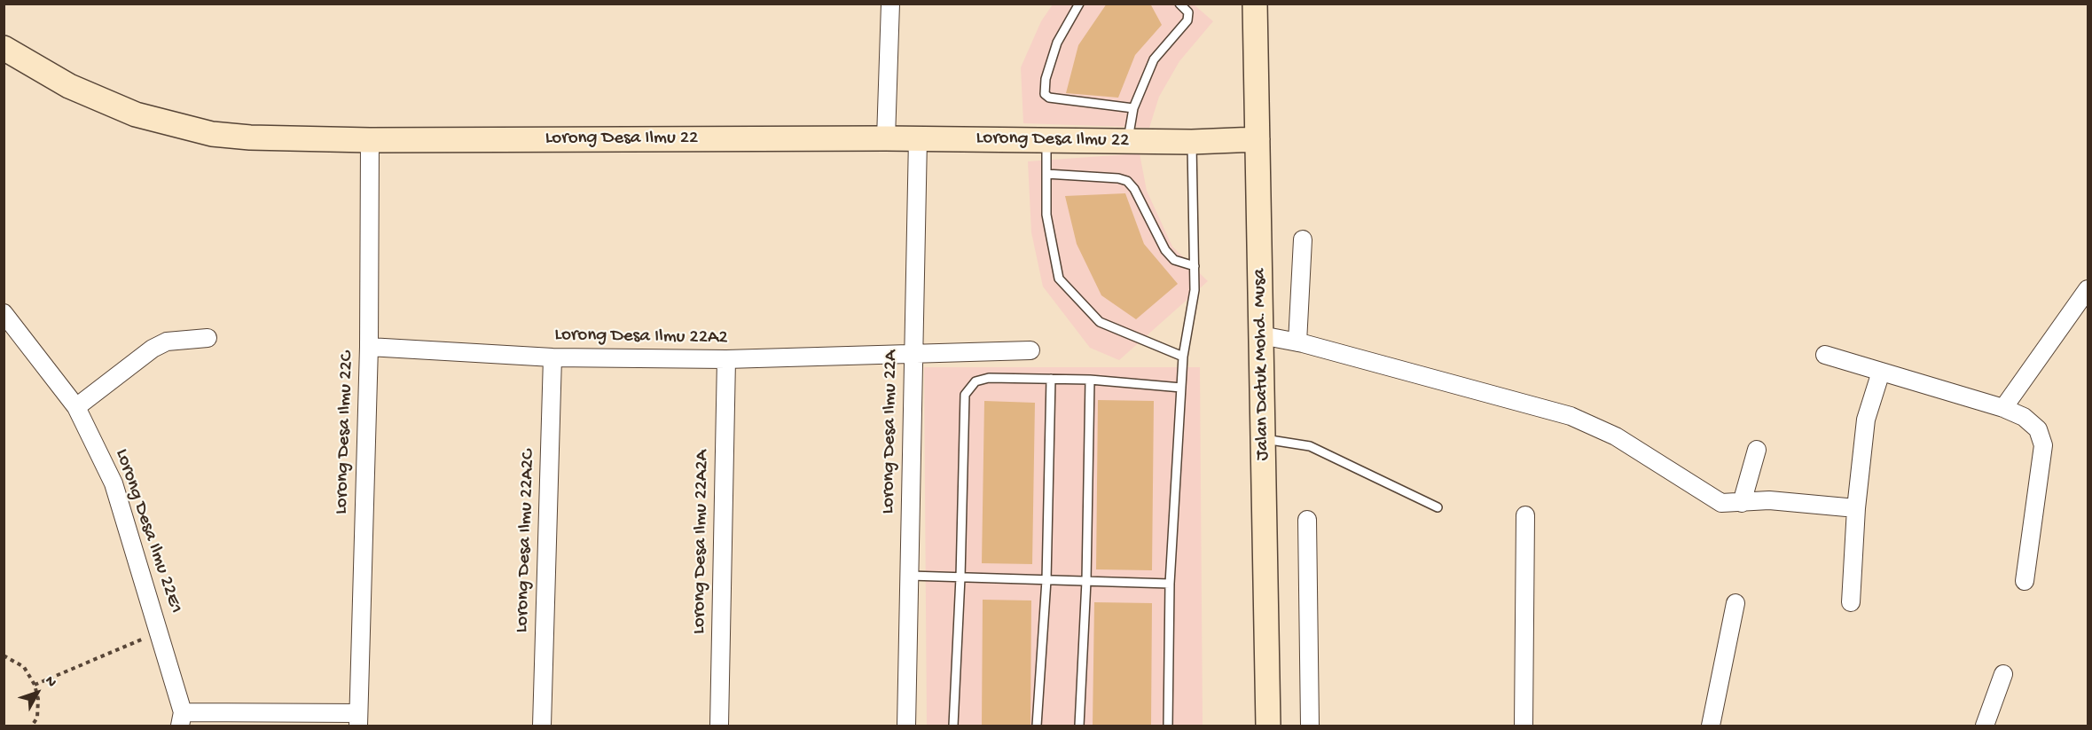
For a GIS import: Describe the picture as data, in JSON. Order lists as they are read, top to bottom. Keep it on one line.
{"streets":{"street":["Lorong Desa Ilmu 22","Lorong Desa Ilmu 22A2","Jalan Datuk Mohd. Musa","Lorong Desa Ilmu 22A","Lorong Desa Ilmu 22C","Lorong Desa Ilmu 22E1","Lorong Desa Ilmu 22A2C","Lorong Desa Ilmu 22A2A"]},"crossings":[["Lorong Desa Ilmu 22","Jalan Datuk Mohd. Musa"],["Lorong Desa Ilmu 22","Lorong Desa Ilmu 22A"],["Lorong Desa Ilmu 22","Lorong Desa Ilmu 22C"],["Lorong Desa Ilmu 22A2","Lorong Desa Ilmu 22A"],["Lorong Desa Ilmu 22A2","Lorong Desa Ilmu 22C"],["Lorong Desa Ilmu 22A2","Lorong Desa Ilmu 22A2C"],["Lorong Desa Ilmu 22A2","Lorong Desa Ilmu 22A2A"]],"north":"top right"}
